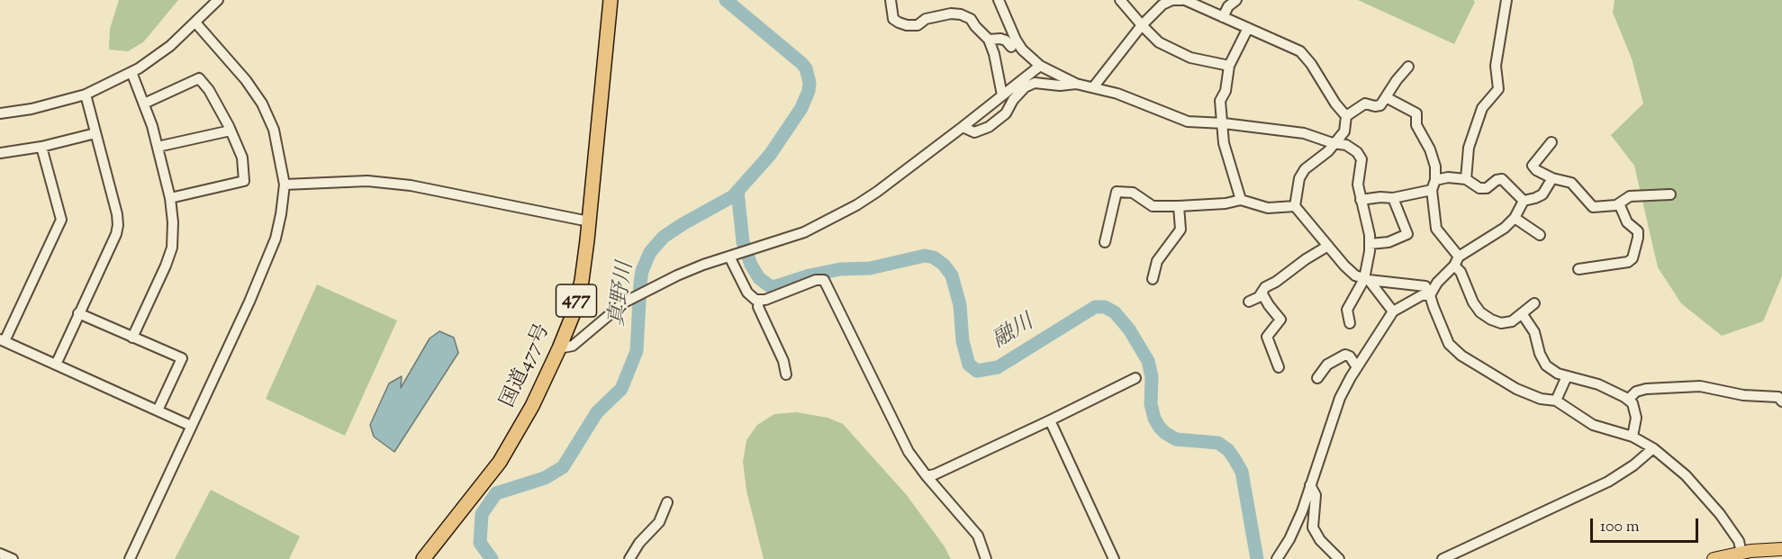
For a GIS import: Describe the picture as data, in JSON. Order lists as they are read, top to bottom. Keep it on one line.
{"streets":{"highway":["477","国道477号"]},"water":["真野川","融川"],"scale_bar":"100 m"}
